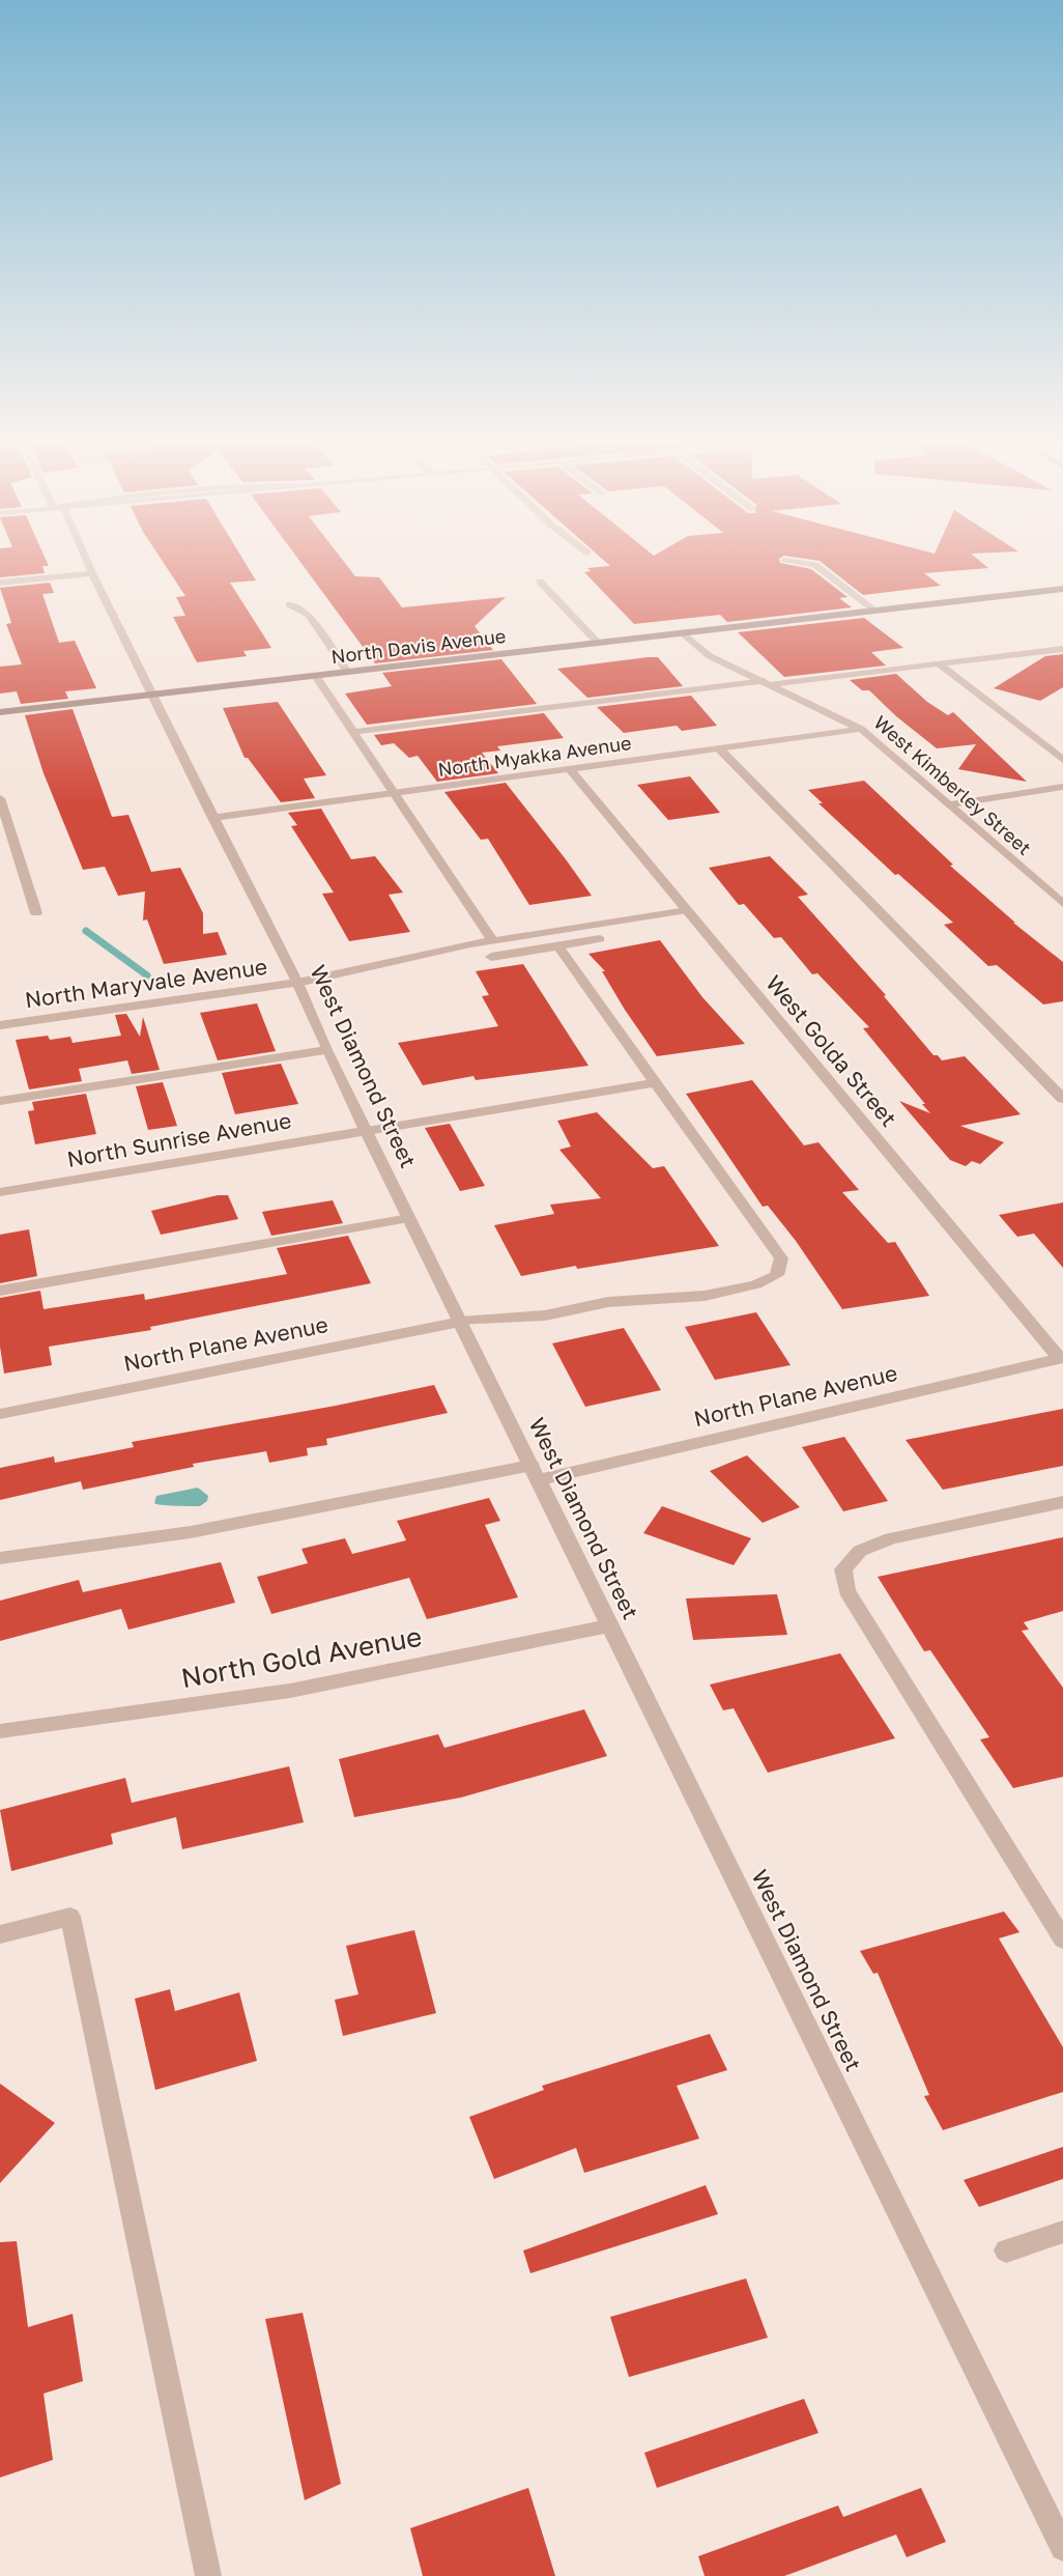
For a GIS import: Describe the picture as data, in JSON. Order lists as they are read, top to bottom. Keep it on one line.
{"streets":{"street":["North Davis Avenue","North Myakka Avenue","West Kimberley Street","North Maryvale Avenue","West Golda Street","West Diamond Street","North Sunrise Avenue","North Plane Avenue","North Gold Avenue"]},"crossings":[["North Davis Avenue","West Kimberley Street"],["North Davis Avenue","West Diamond Street"],["North Myakka Avenue","West Kimberley Street"],["North Myakka Avenue","West Golda Street"],["North Myakka Avenue","West Diamond Street"],["North Maryvale Avenue","West Golda Street"],["North Maryvale Avenue","West Diamond Street"],["West Golda Street","North Plane Avenue"],["West Diamond Street","North Sunrise Avenue"],["West Diamond Street","North Plane Avenue"],["West Diamond Street","North Gold Avenue"],["North Sunrise Avenue","North Plane Avenue"]]}
